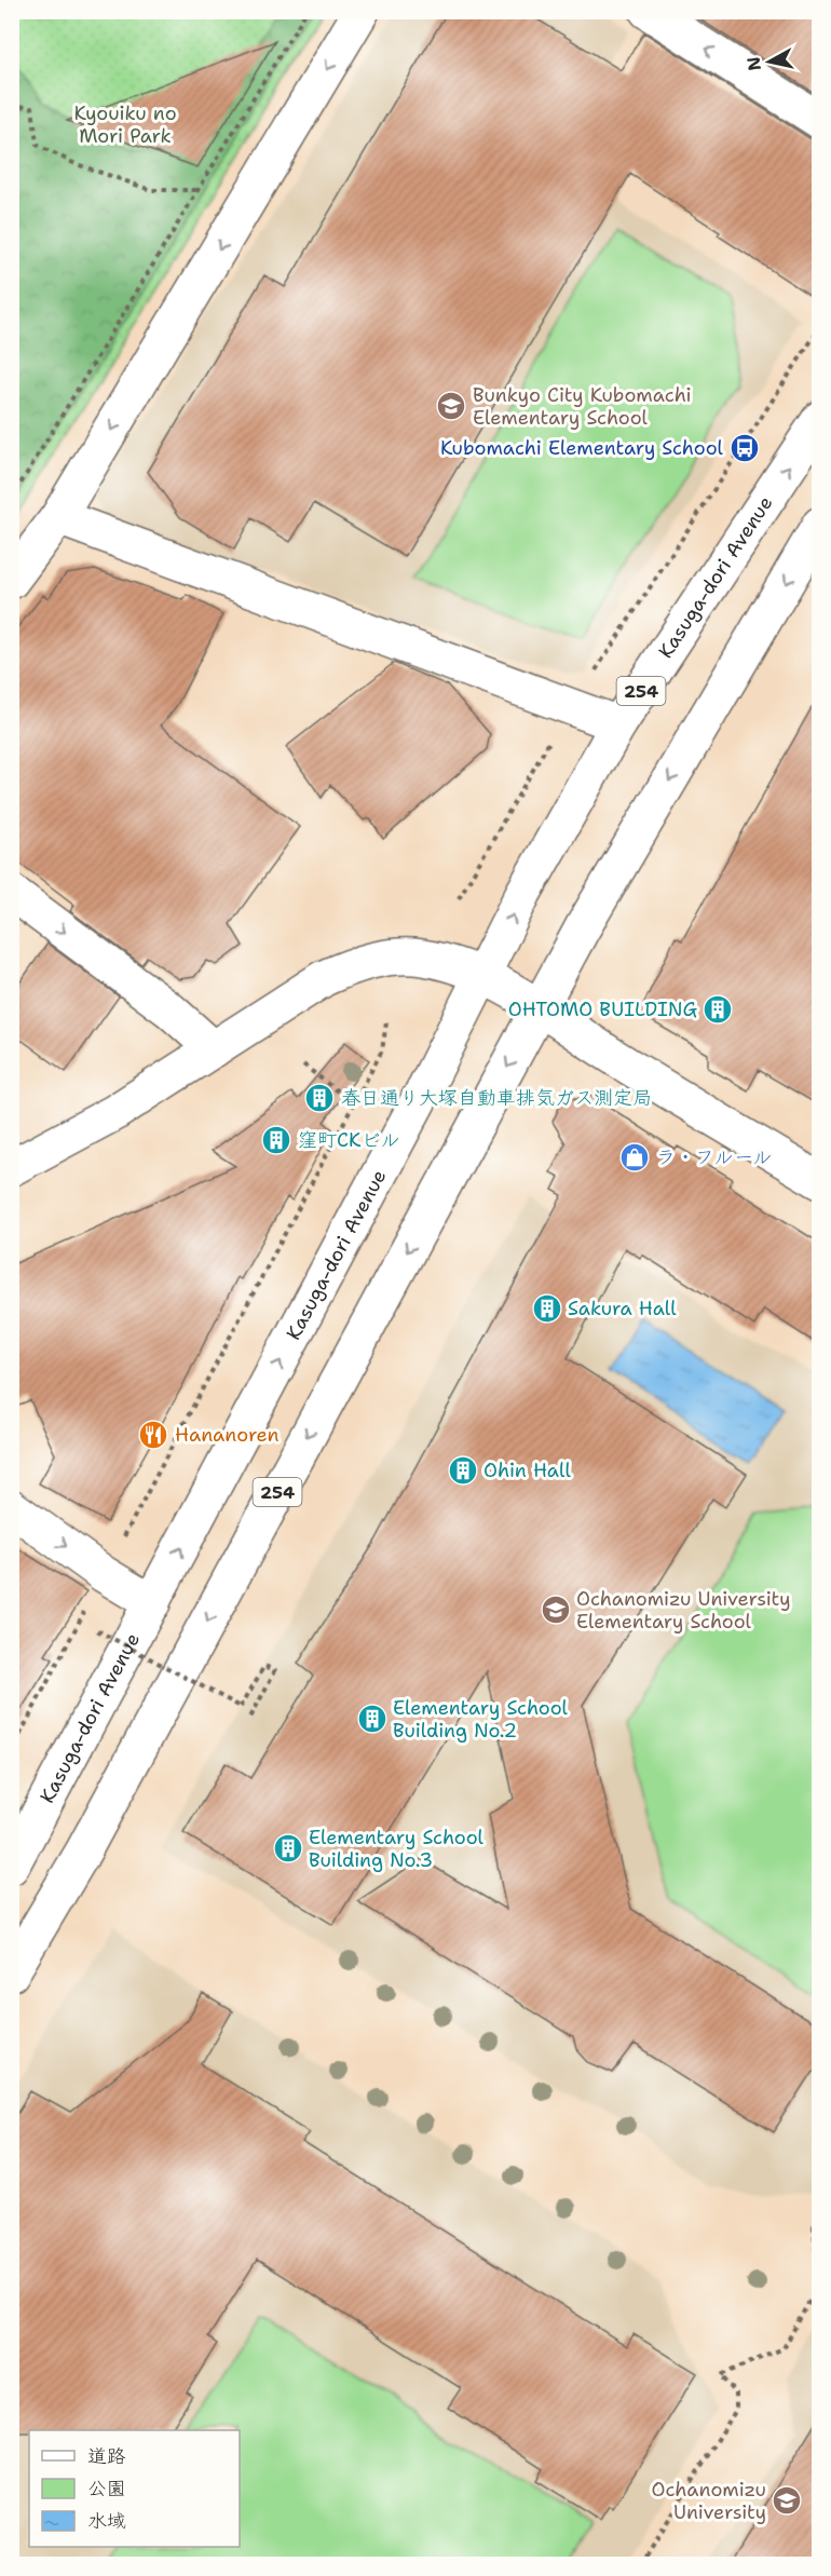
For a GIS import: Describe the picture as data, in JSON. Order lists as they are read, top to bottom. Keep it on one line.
{"streets":{"main road":["Kasuga-dori Avenue","254"]},"parks":["Kyouiku no Mori Park"],"places":{"school or university":["Bunkyo City Kubomachi Elementary School","Ochanomizu University Elementary School","Ochanomizu University"],"bus stop":["Kubomachi Elementary School"],"building":["OHTOMO BUILDING","春日通り大塚自動車排気ガス測定局","窪町CKビル","Sakura Hall","Ohin Hall","Elementary School Building No.2","Elementary School Building No.3"],"shop":["ラ・フルール"],"restaurant":["Hananoren"]},"legend":["道路","公園","水域"],"north":"left"}
